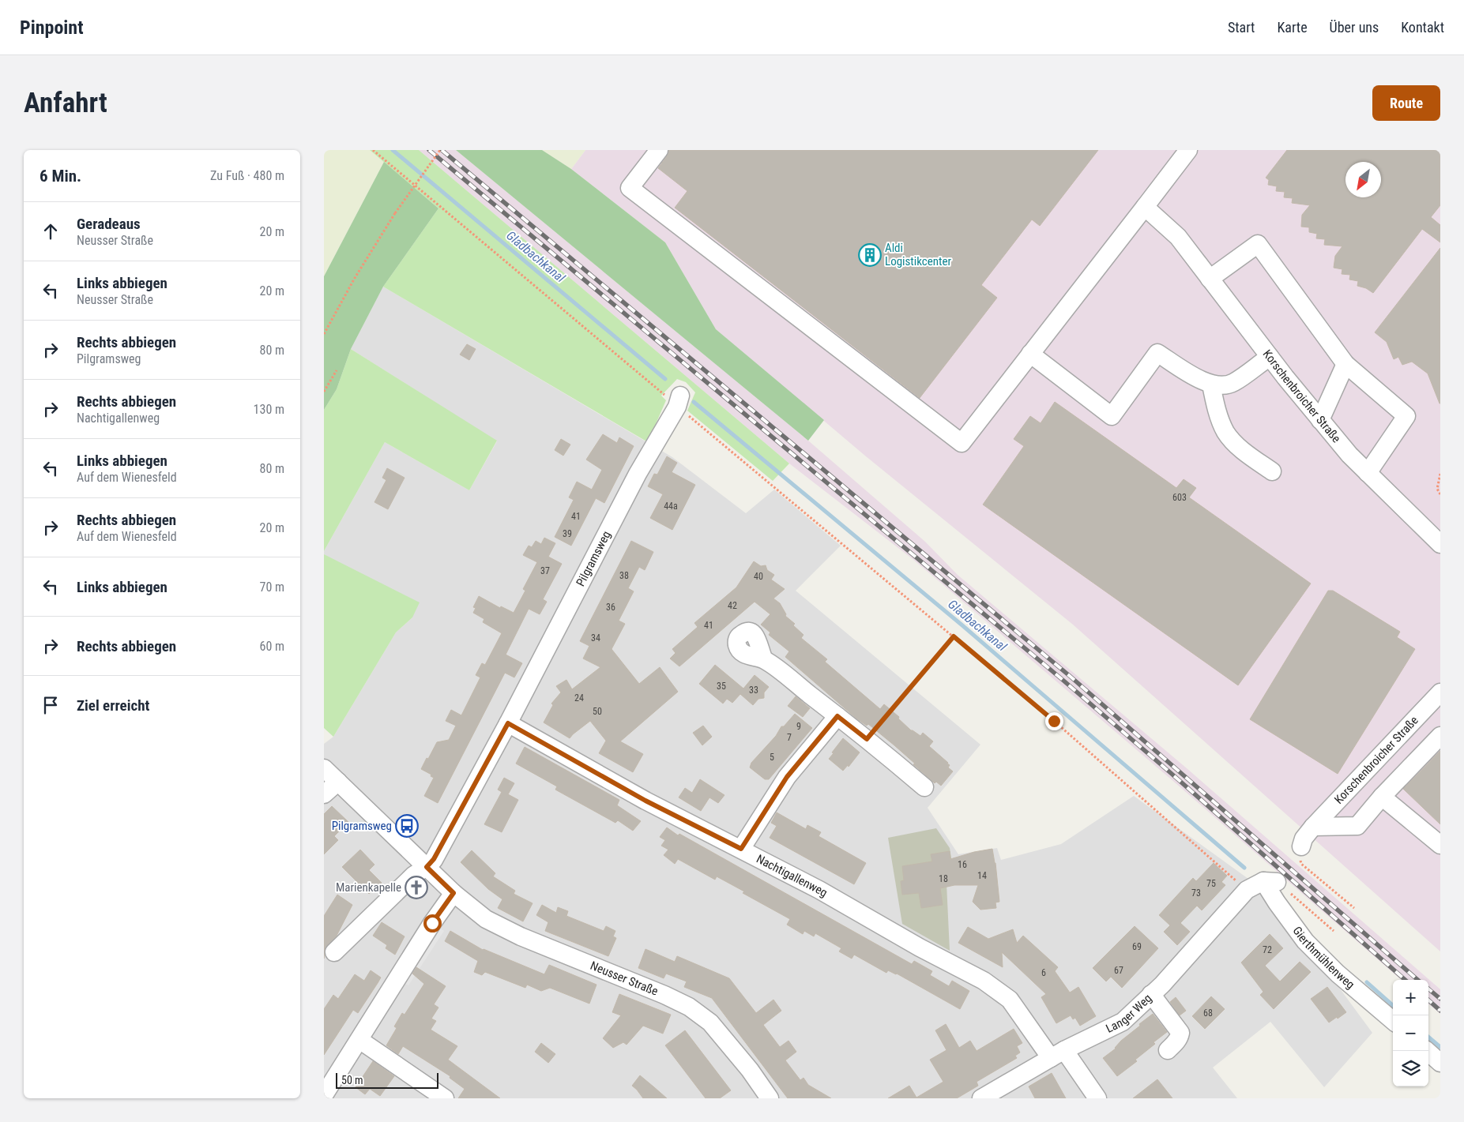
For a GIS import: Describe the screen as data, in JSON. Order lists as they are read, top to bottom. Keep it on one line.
{"streets":{"street":["Korschenbroicher Straße","Pilgramsweg","Nachtigallenweg","Gierthmühlenweg","Neusser Straße","Langer Weg"]},"crossings":[["Pilgramsweg","Nachtigallenweg"],["Pilgramsweg","Neusser Straße"],["Nachtigallenweg","Langer Weg"],["Gierthmühlenweg","Langer Weg"]],"water":["Gladbachkanal"],"places":{"building":["Aldi Logistikcenter"],"bus stop":["Pilgramsweg"],"church":["Marienkapelle"]},"house_numbers":["603","44a","41","39","37","38","40","42","36","41","34","35","33","24","50","9","7","5","16","14","18","75","73","69","72","67","6","68"],"scale_bar":"50 m","north":"bottom left","page":{"header":"Pinpoint","nav":["Start","Karte","Über uns","Kontakt"],"buttons":"Route","title":"Anfahrt","heading":["6 Min.","Zu Fuß · 480 m"],"list":[["Geradeaus","Neusser Straße","20 m"],["Links abbiegen","Neusser Straße","20 m"],["Rechts abbiegen","Pilgramsweg","80 m"],["Rechts abbiegen","Nachtigallenweg","130 m"],["Links abbiegen","Auf dem Wienesfeld","80 m"],["Rechts abbiegen","Auf dem Wienesfeld","20 m"],["Links abbiegen","70 m"],["Rechts abbiegen","60 m"],"Ziel erreicht"],"map_buttons":["+","−"],"scale":"50 m"}}
